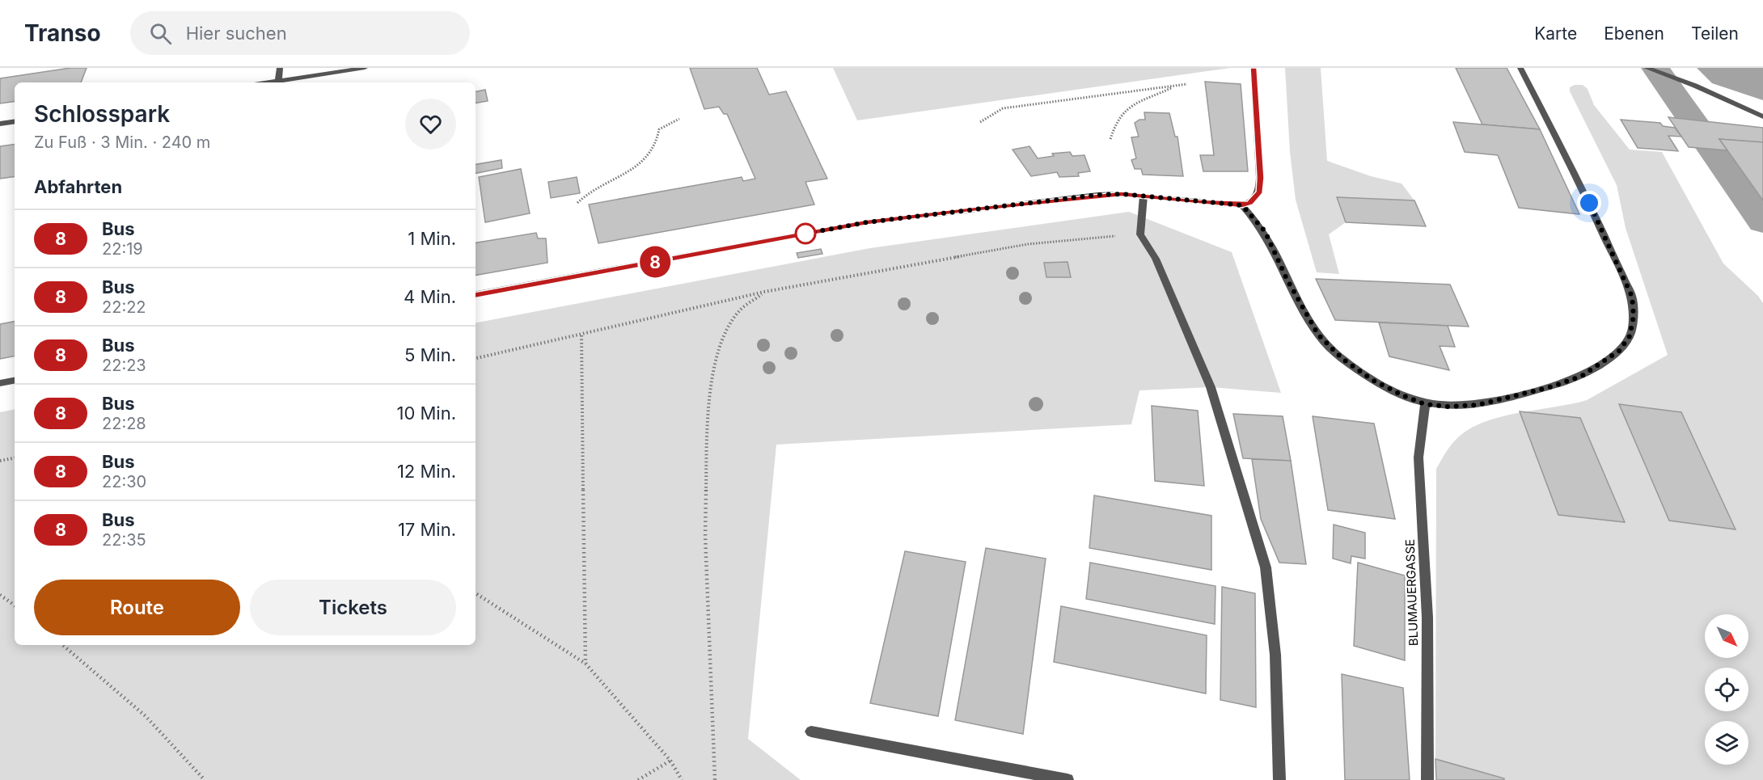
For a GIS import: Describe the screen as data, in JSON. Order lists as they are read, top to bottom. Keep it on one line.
{"streets":{"street":["BLUMAUERGASSE"]},"lines":["bus line 8"],"north":"bottom right","page":{"header":"Transo","search":"Hier suchen","nav":["Karte","Ebenen","Teilen"],"on_map":"8","heading":[["Schlosspark","Zu Fuß · 3 Min. · 240 m"],"Abfahrten"],"list":[{"mark":"8","name":"Bus","note":"22:19","value":"1 Min."},{"mark":"8","name":"Bus","note":"22:22","value":"4 Min."},{"mark":"8","name":"Bus","note":"22:23","value":"5 Min."},{"mark":"8","name":"Bus","note":"22:28","value":"10 Min."},{"mark":"8","name":"Bus","note":"22:30","value":"12 Min."},{"mark":"8","name":"Bus","note":"22:35","value":"17 Min."}],"buttons":["Route","Tickets"]}}
